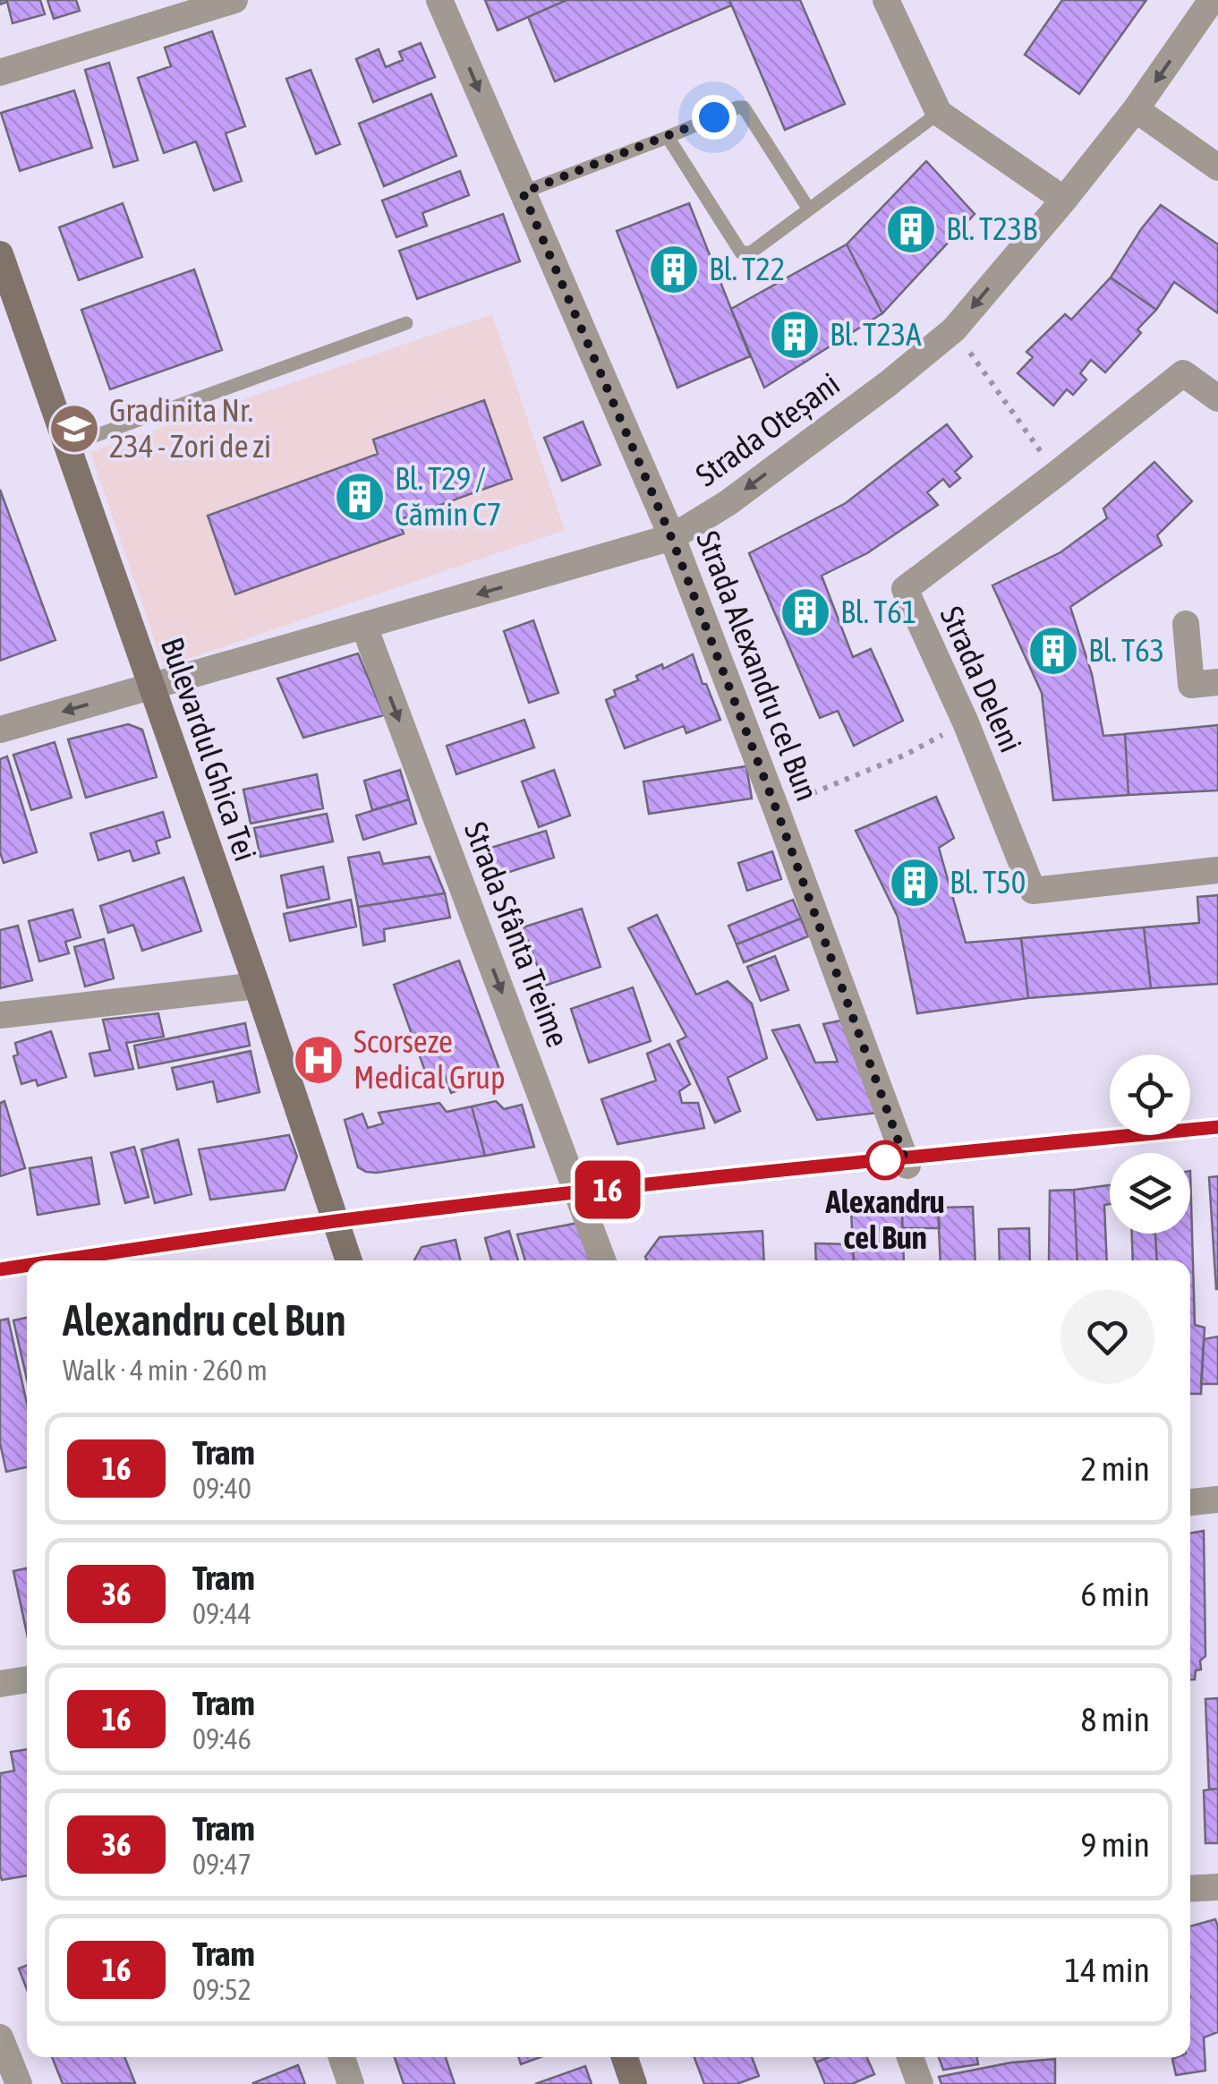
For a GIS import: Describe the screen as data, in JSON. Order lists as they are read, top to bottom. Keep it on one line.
{"streets":{"street":["Strada Oteșani","Strada Alexandru cel Bun","Strada Deleni","Bulevardul Ghica Tei","Strada Sfânta Treime"]},"crossings":[["Strada Oteșani","Strada Alexandru cel Bun"],["Strada Oteșani","Bulevardul Ghica Tei"],["Strada Oteșani","Strada Sfânta Treime"]],"one_way":["Strada Oteșani","Strada Sfânta Treime"],"places":{"building":["Bl. T23B","Bl. T22","Bl. T23A","Bl. T29 / Cămin C7","Bl. T61","Bl. T63","Bl. T50"],"school or university":["Gradinita Nr. 234 - Zori de zi"],"hospital":["Scorseze Medical Grup"],"other":["Alexandru cel Bun"]},"lines":["tram line 16"],"page":{"on_map":"16","heading":["Alexandru cel Bun","Walk · 4 min · 260 m"],"list":[{"mark":"16","name":"Tram","note":"09:40","value":"2 min"},{"mark":"36","name":"Tram","note":"09:44","value":"6 min"},{"mark":"16","name":"Tram","note":"09:46","value":"8 min"},{"mark":"36","name":"Tram","note":"09:47","value":"9 min"},{"mark":"16","name":"Tram","note":"09:52","value":"14 min"}]}}
